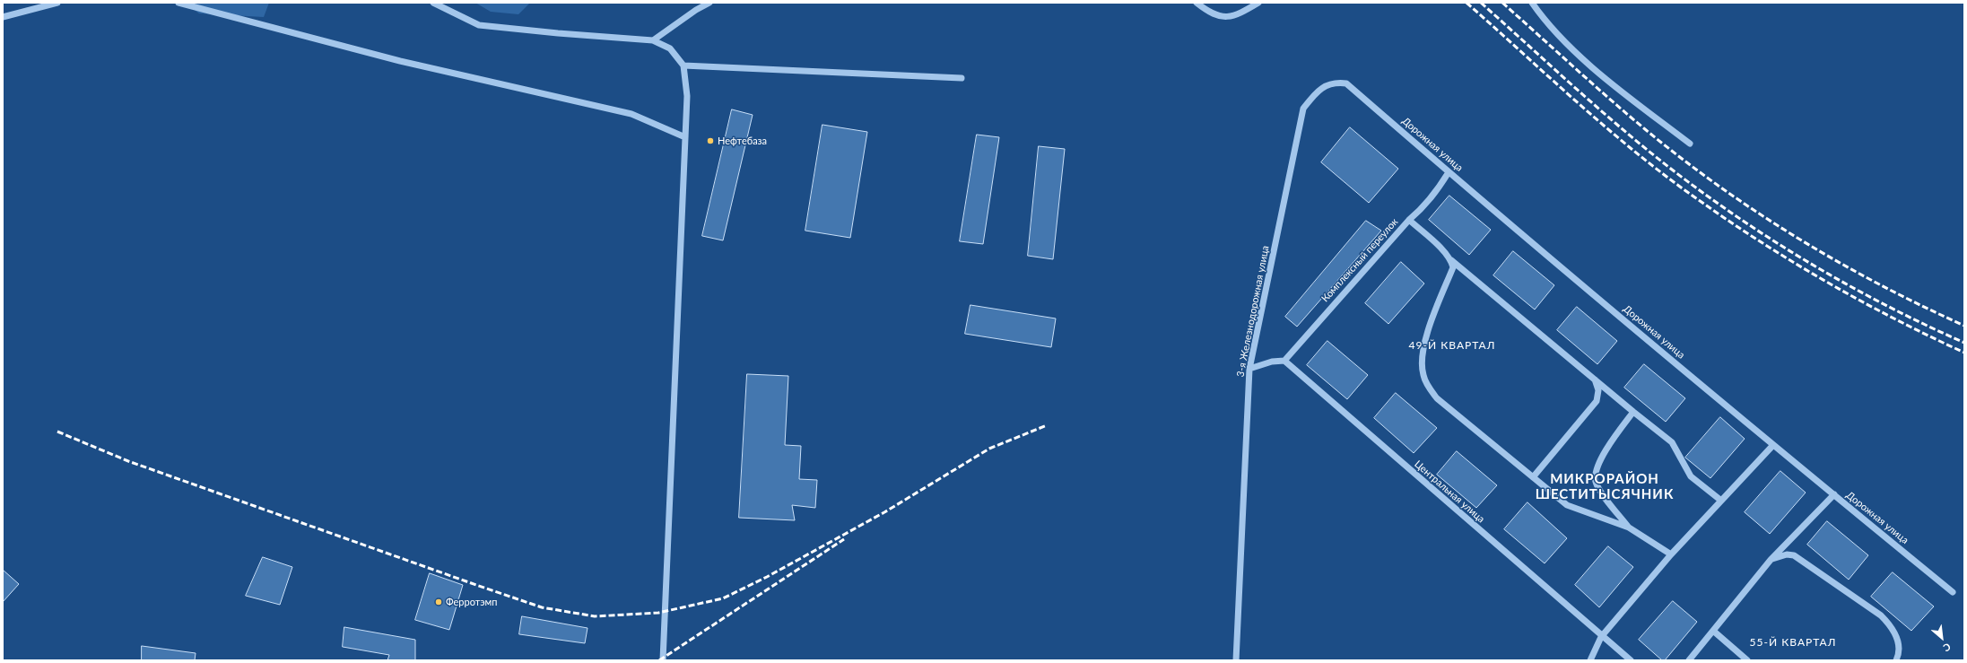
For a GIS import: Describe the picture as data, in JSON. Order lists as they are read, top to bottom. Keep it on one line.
{"streets":{"street":["Дорожная улица","Комплексный переулок","3-я Железнодорожная улица","Центральная улица"]},"crossings":[["Дорожная улица","Комплексный переулок"],["Дорожная улица","3-я Железнодорожная улица"],["Комплексный переулок","Центральная улица"]],"districts":["49-Й КВАРТАЛ","МИКРОРАЙОН ШЕСТИТЫСЯЧНИК","55-Й КВАРТАЛ"],"places":["Нефтебаза","Ферротэмп"],"north":"bottom right"}
